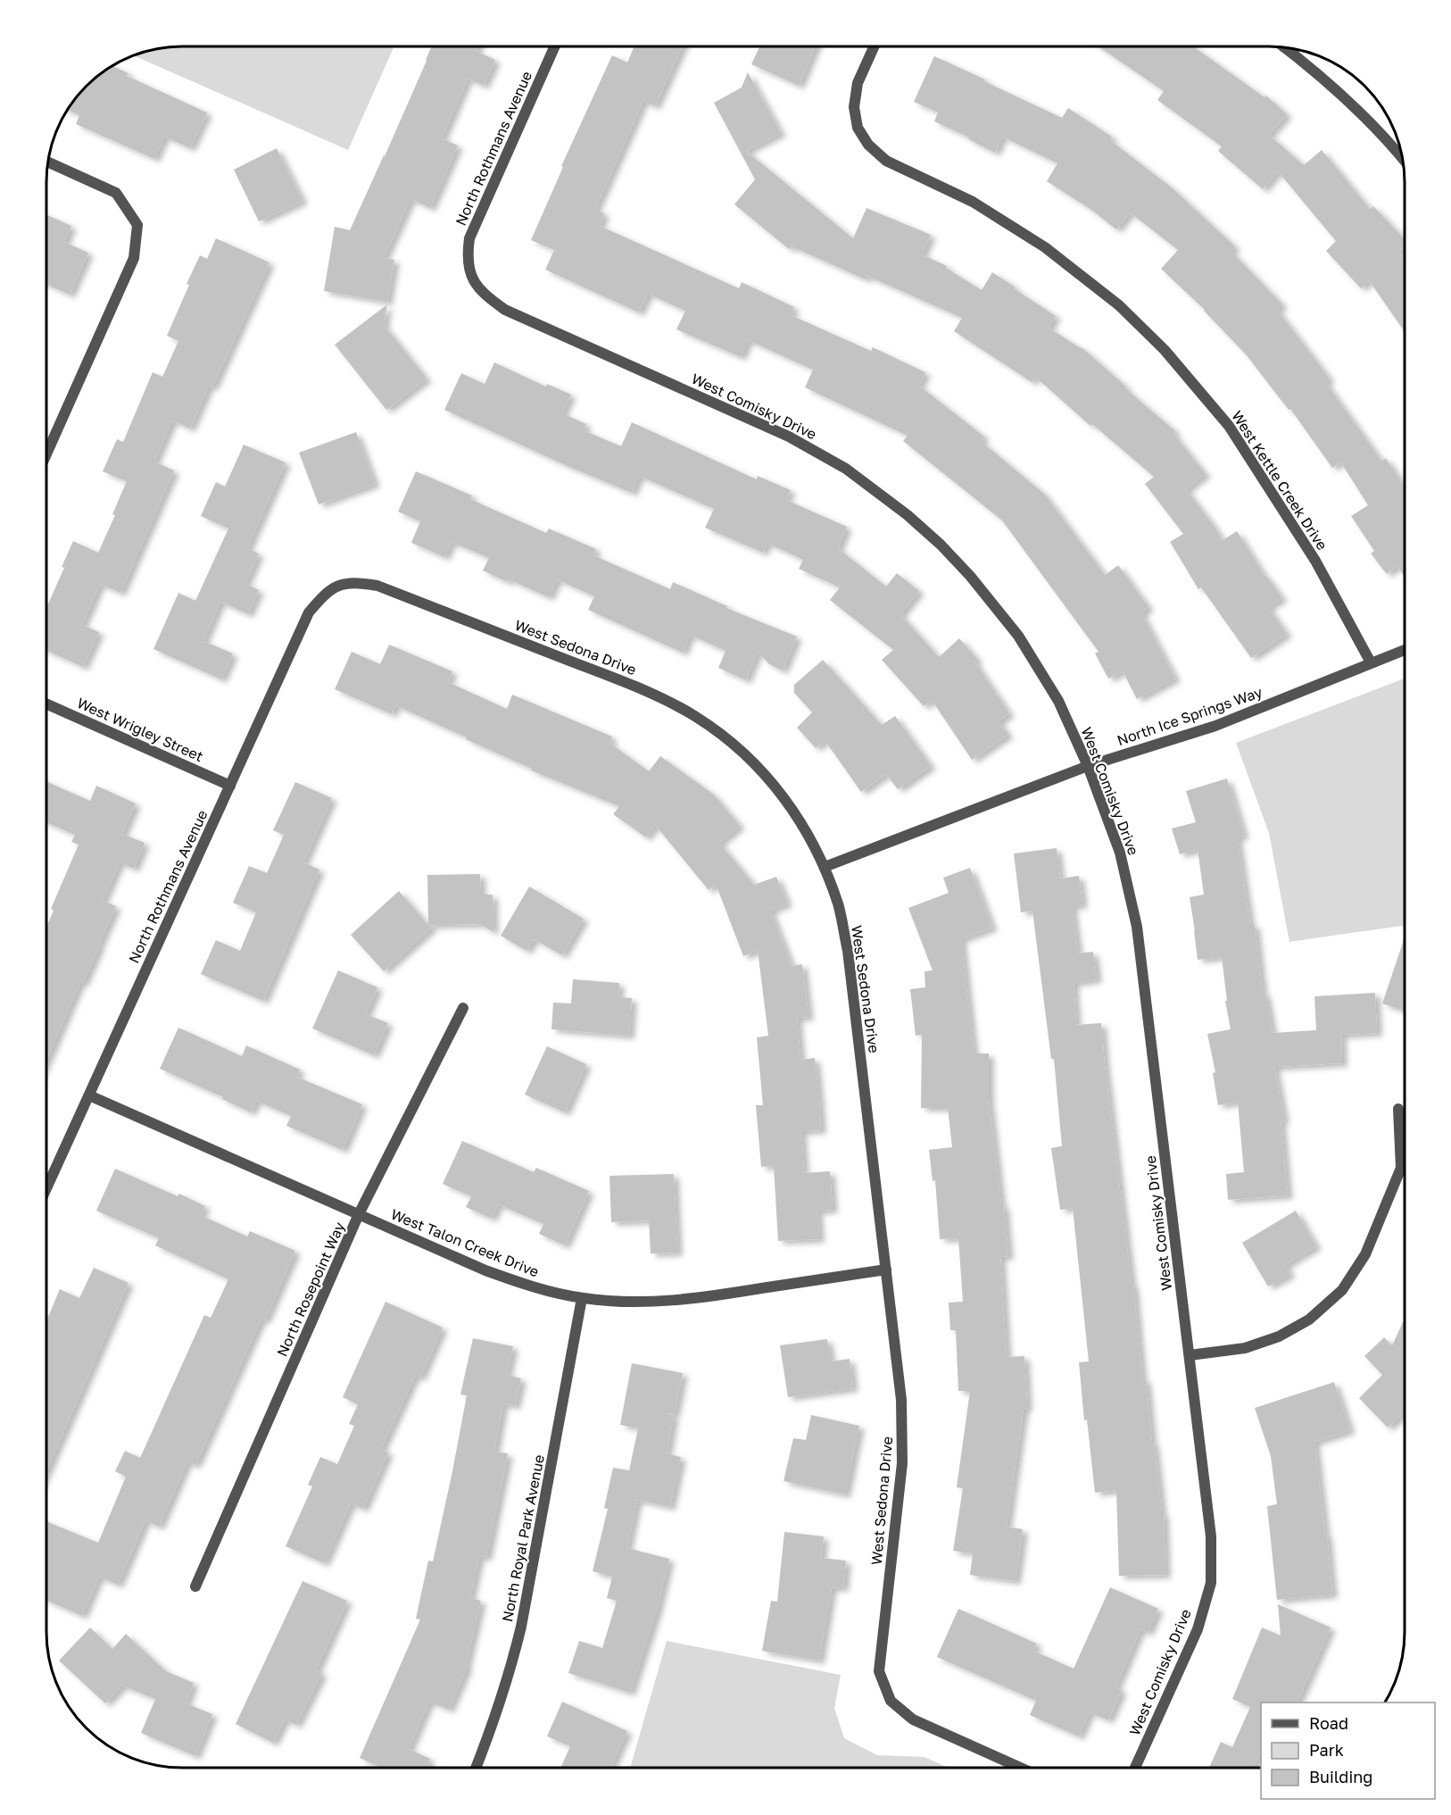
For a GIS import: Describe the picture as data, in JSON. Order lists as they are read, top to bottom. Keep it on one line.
{"streets":{"street":["North Rothmans Avenue","West Comisky Drive","West Kettle Creek Drive","West Sedona Drive","North Ice Springs Way","West Wrigley Street","West Talon Creek Drive","North Rosepoint Way","North Royal Park Avenue"]},"crossings":[["North Rothmans Avenue","West Comisky Drive"],["North Rothmans Avenue","West Sedona Drive"],["North Rothmans Avenue","West Wrigley Street"],["North Rothmans Avenue","West Talon Creek Drive"],["West Comisky Drive","North Ice Springs Way"],["West Kettle Creek Drive","North Ice Springs Way"],["West Sedona Drive","North Ice Springs Way"],["West Sedona Drive","West Talon Creek Drive"],["West Talon Creek Drive","North Rosepoint Way"],["West Talon Creek Drive","North Royal Park Avenue"]],"legend":["Road","Park","Building"]}
